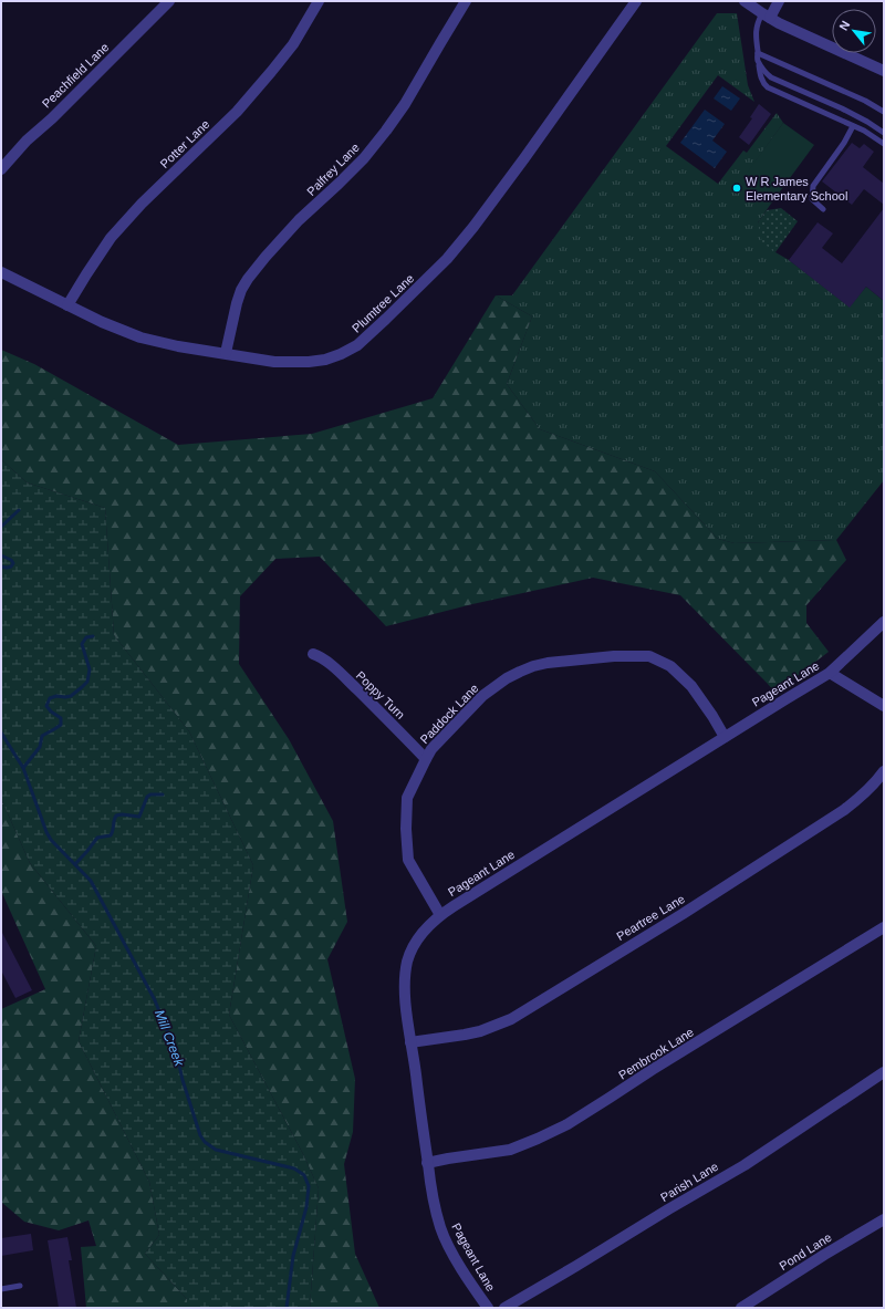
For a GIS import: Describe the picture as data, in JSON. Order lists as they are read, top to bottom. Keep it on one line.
{"streets":{"street":["Peachfield Lane","Potter Lane","Palfrey Lane","Plumtree Lane","Pageant Lane","Poppy Turn","Paddock Lane","Peartree Lane","Pembrook Lane","Parish Lane","Pond Lane"]},"crossings":[["Potter Lane","Plumtree Lane"],["Palfrey Lane","Plumtree Lane"],["Pageant Lane","Paddock Lane"],["Pageant Lane","Peartree Lane"],["Pageant Lane","Pembrook Lane"],["Poppy Turn","Paddock Lane"]],"water":["Mill Creek"],"places":["W R James Elementary School"],"north":"top left"}
